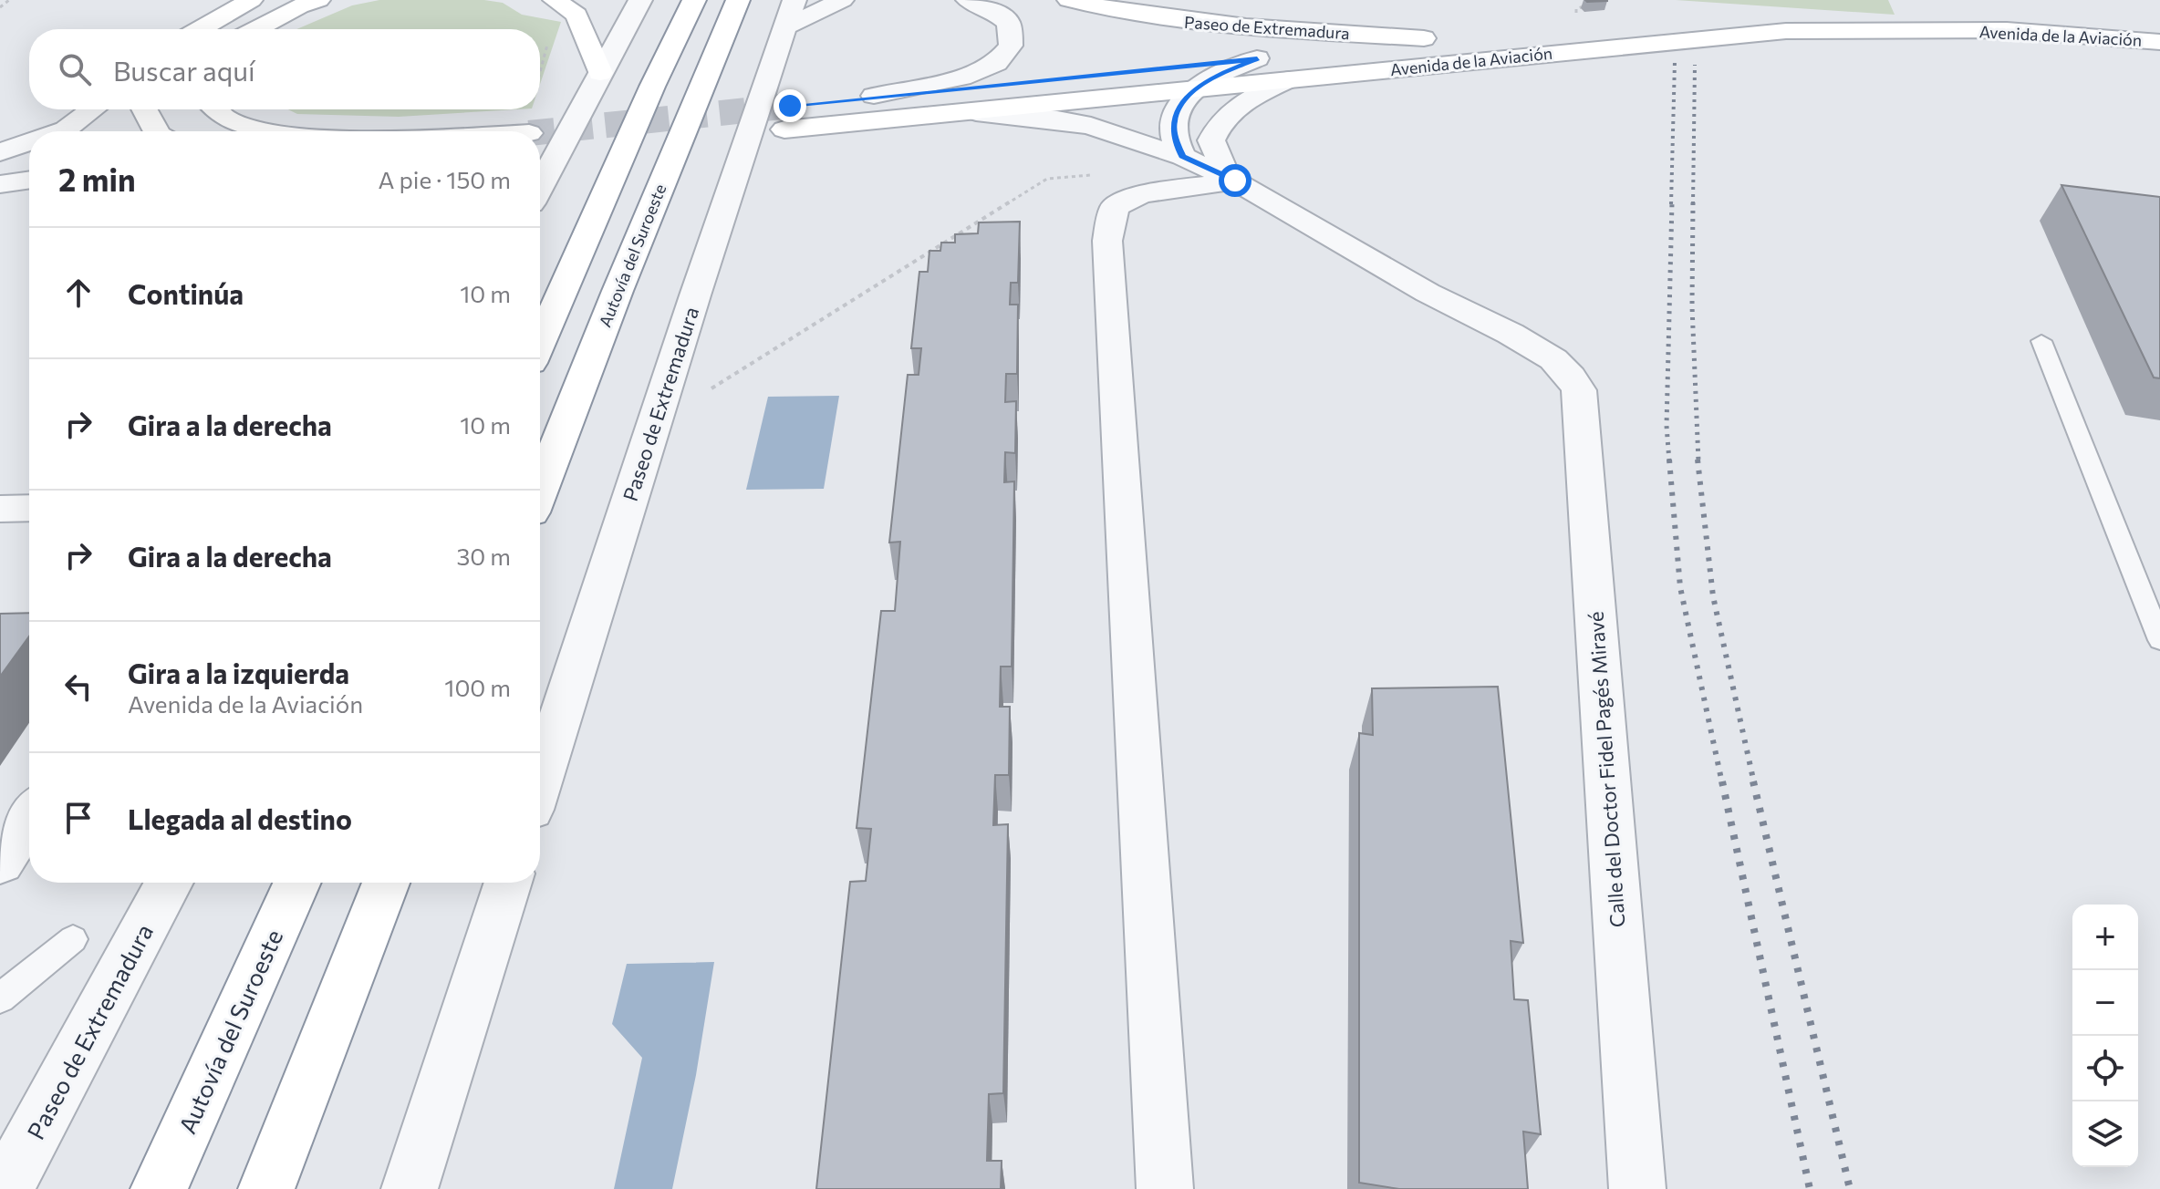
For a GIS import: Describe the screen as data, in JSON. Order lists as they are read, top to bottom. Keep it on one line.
{"streets":{"main road":["Paseo de Extremadura","Avenida de la Aviación","Autovía del Suroeste"],"street":["Calle del Doctor Fidel Pagés Miravé"]},"crossings":[["Paseo de Extremadura","Avenida de la Aviación"],["Avenida de la Aviación","Calle del Doctor Fidel Pagés Miravé"]],"page":{"search":"Buscar aquí","heading":["2 min","A pie · 150 m"],"list":[["Continúa","10 m"],["Gira a la derecha","10 m"],["Gira a la derecha","30 m"],["Gira a la izquierda","Avenida de la Aviación","100 m"],"Llegada al destino"],"map_buttons":["+","−"]}}
